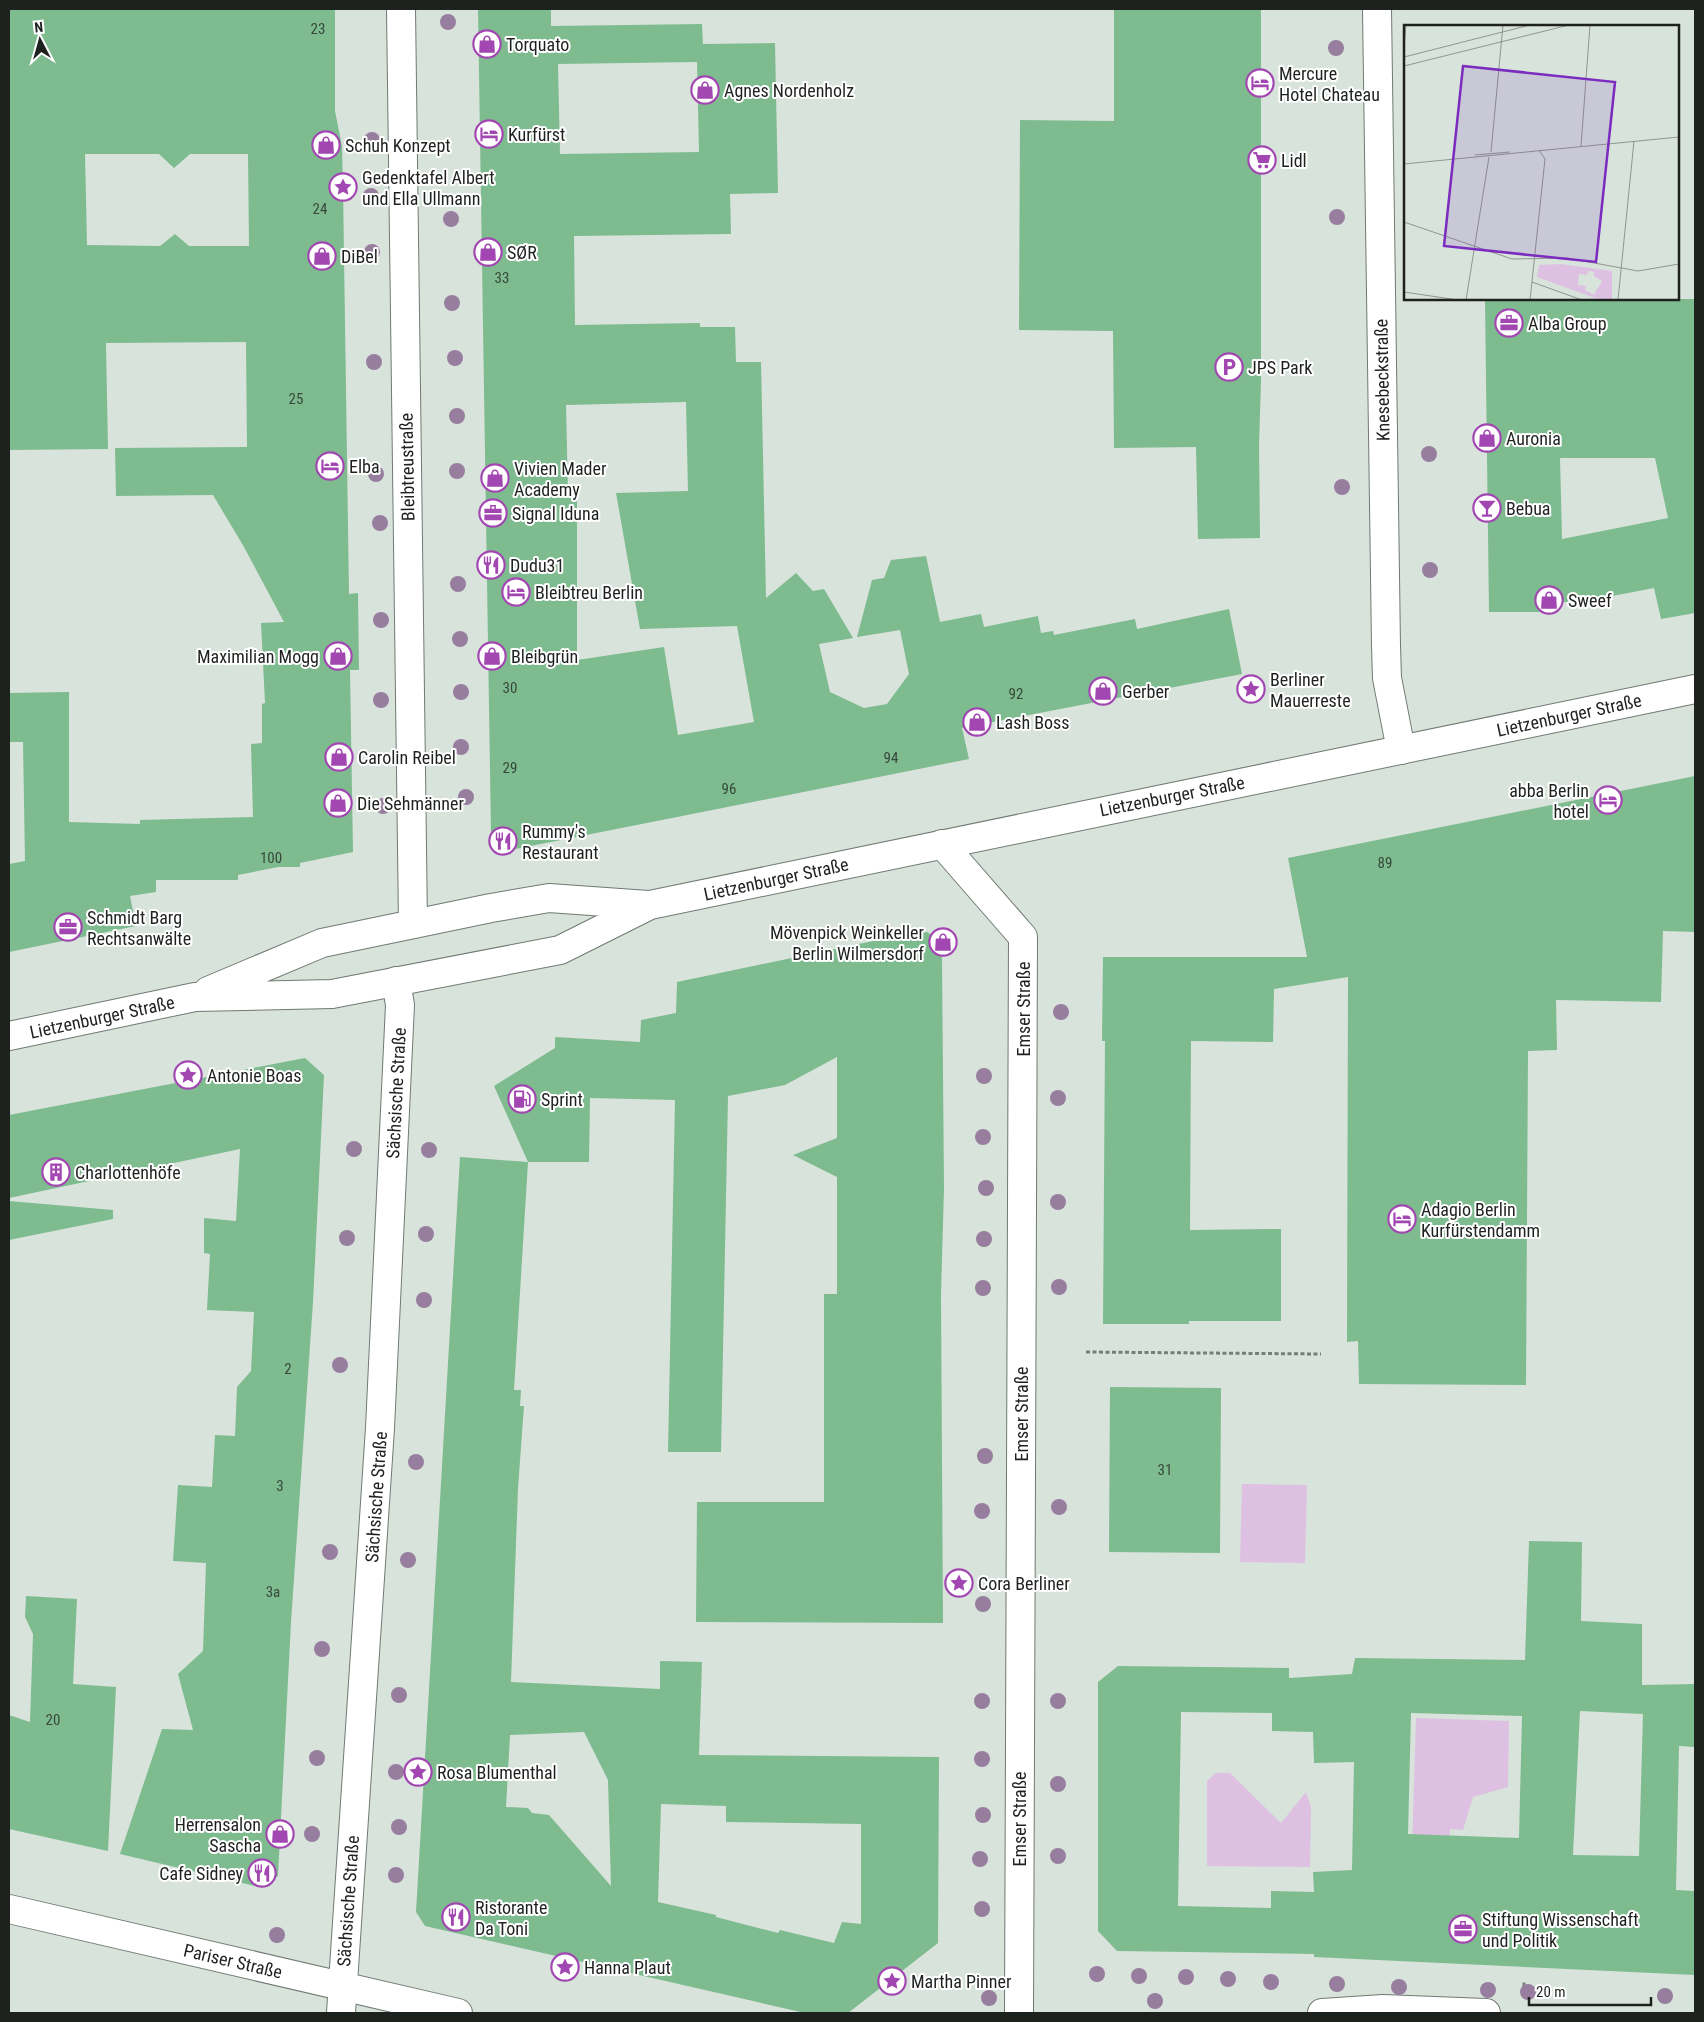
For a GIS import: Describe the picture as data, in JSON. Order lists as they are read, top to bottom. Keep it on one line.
{"streets":{"street":["Knesebeckstraße","Bleibtreustraße","Lietzenburger Straße","Emser Straße","Sächsische Straße","Pariser Straße"]},"crossings":[["Knesebeckstraße","Lietzenburger Straße"],["Bleibtreustraße","Lietzenburger Straße"],["Lietzenburger Straße","Emser Straße"],["Lietzenburger Straße","Sächsische Straße"],["Sächsische Straße","Pariser Straße"]],"places":{"shop":["Torquato","Agnes Nordenholz","Schuh Konzept","SØR","DiBel","Auronia","Vivien Mader Academy","Sweef","Maximilian Mogg","Bleibgrün","Gerber","Lash Boss","Carolin Reibel","Die Sehmänner","Mövenpick Weinkeller Berlin Wilmersdorf","Herrensalon Sascha"],"hotel":["Mercure Hotel Chateau","Kurfürst","Elba","Bleibtreu Berlin","abba Berlin hotel","Adagio Berlin Kurfürstendamm"],"supermarket":["Lidl"],"place":["Gedenktafel Albert und Ella Ullmann","Berliner Mauerreste","Antonie Boas","Cora Berliner","Rosa Blumenthal","Hanna Plaut","Martha Pinner"],"office":["Alba Group","Signal Iduna","Schmidt Barg Rechtsanwälte","Stiftung Wissenschaft und Politik"],"parking":["JPS Park"],"bar":["Bebua"],"restaurant":["Dudu31","Rummy's Restaurant","Cafe Sidney","Ristorante Da Toni"],"fuel station":["Sprint"],"building":["Charlottenhöfe"]},"house_numbers":["23","24","33","25","30","92","94","29","96","100","89","2","31","3","3a","20"],"scale_bar":"20 m","north":"top"}
